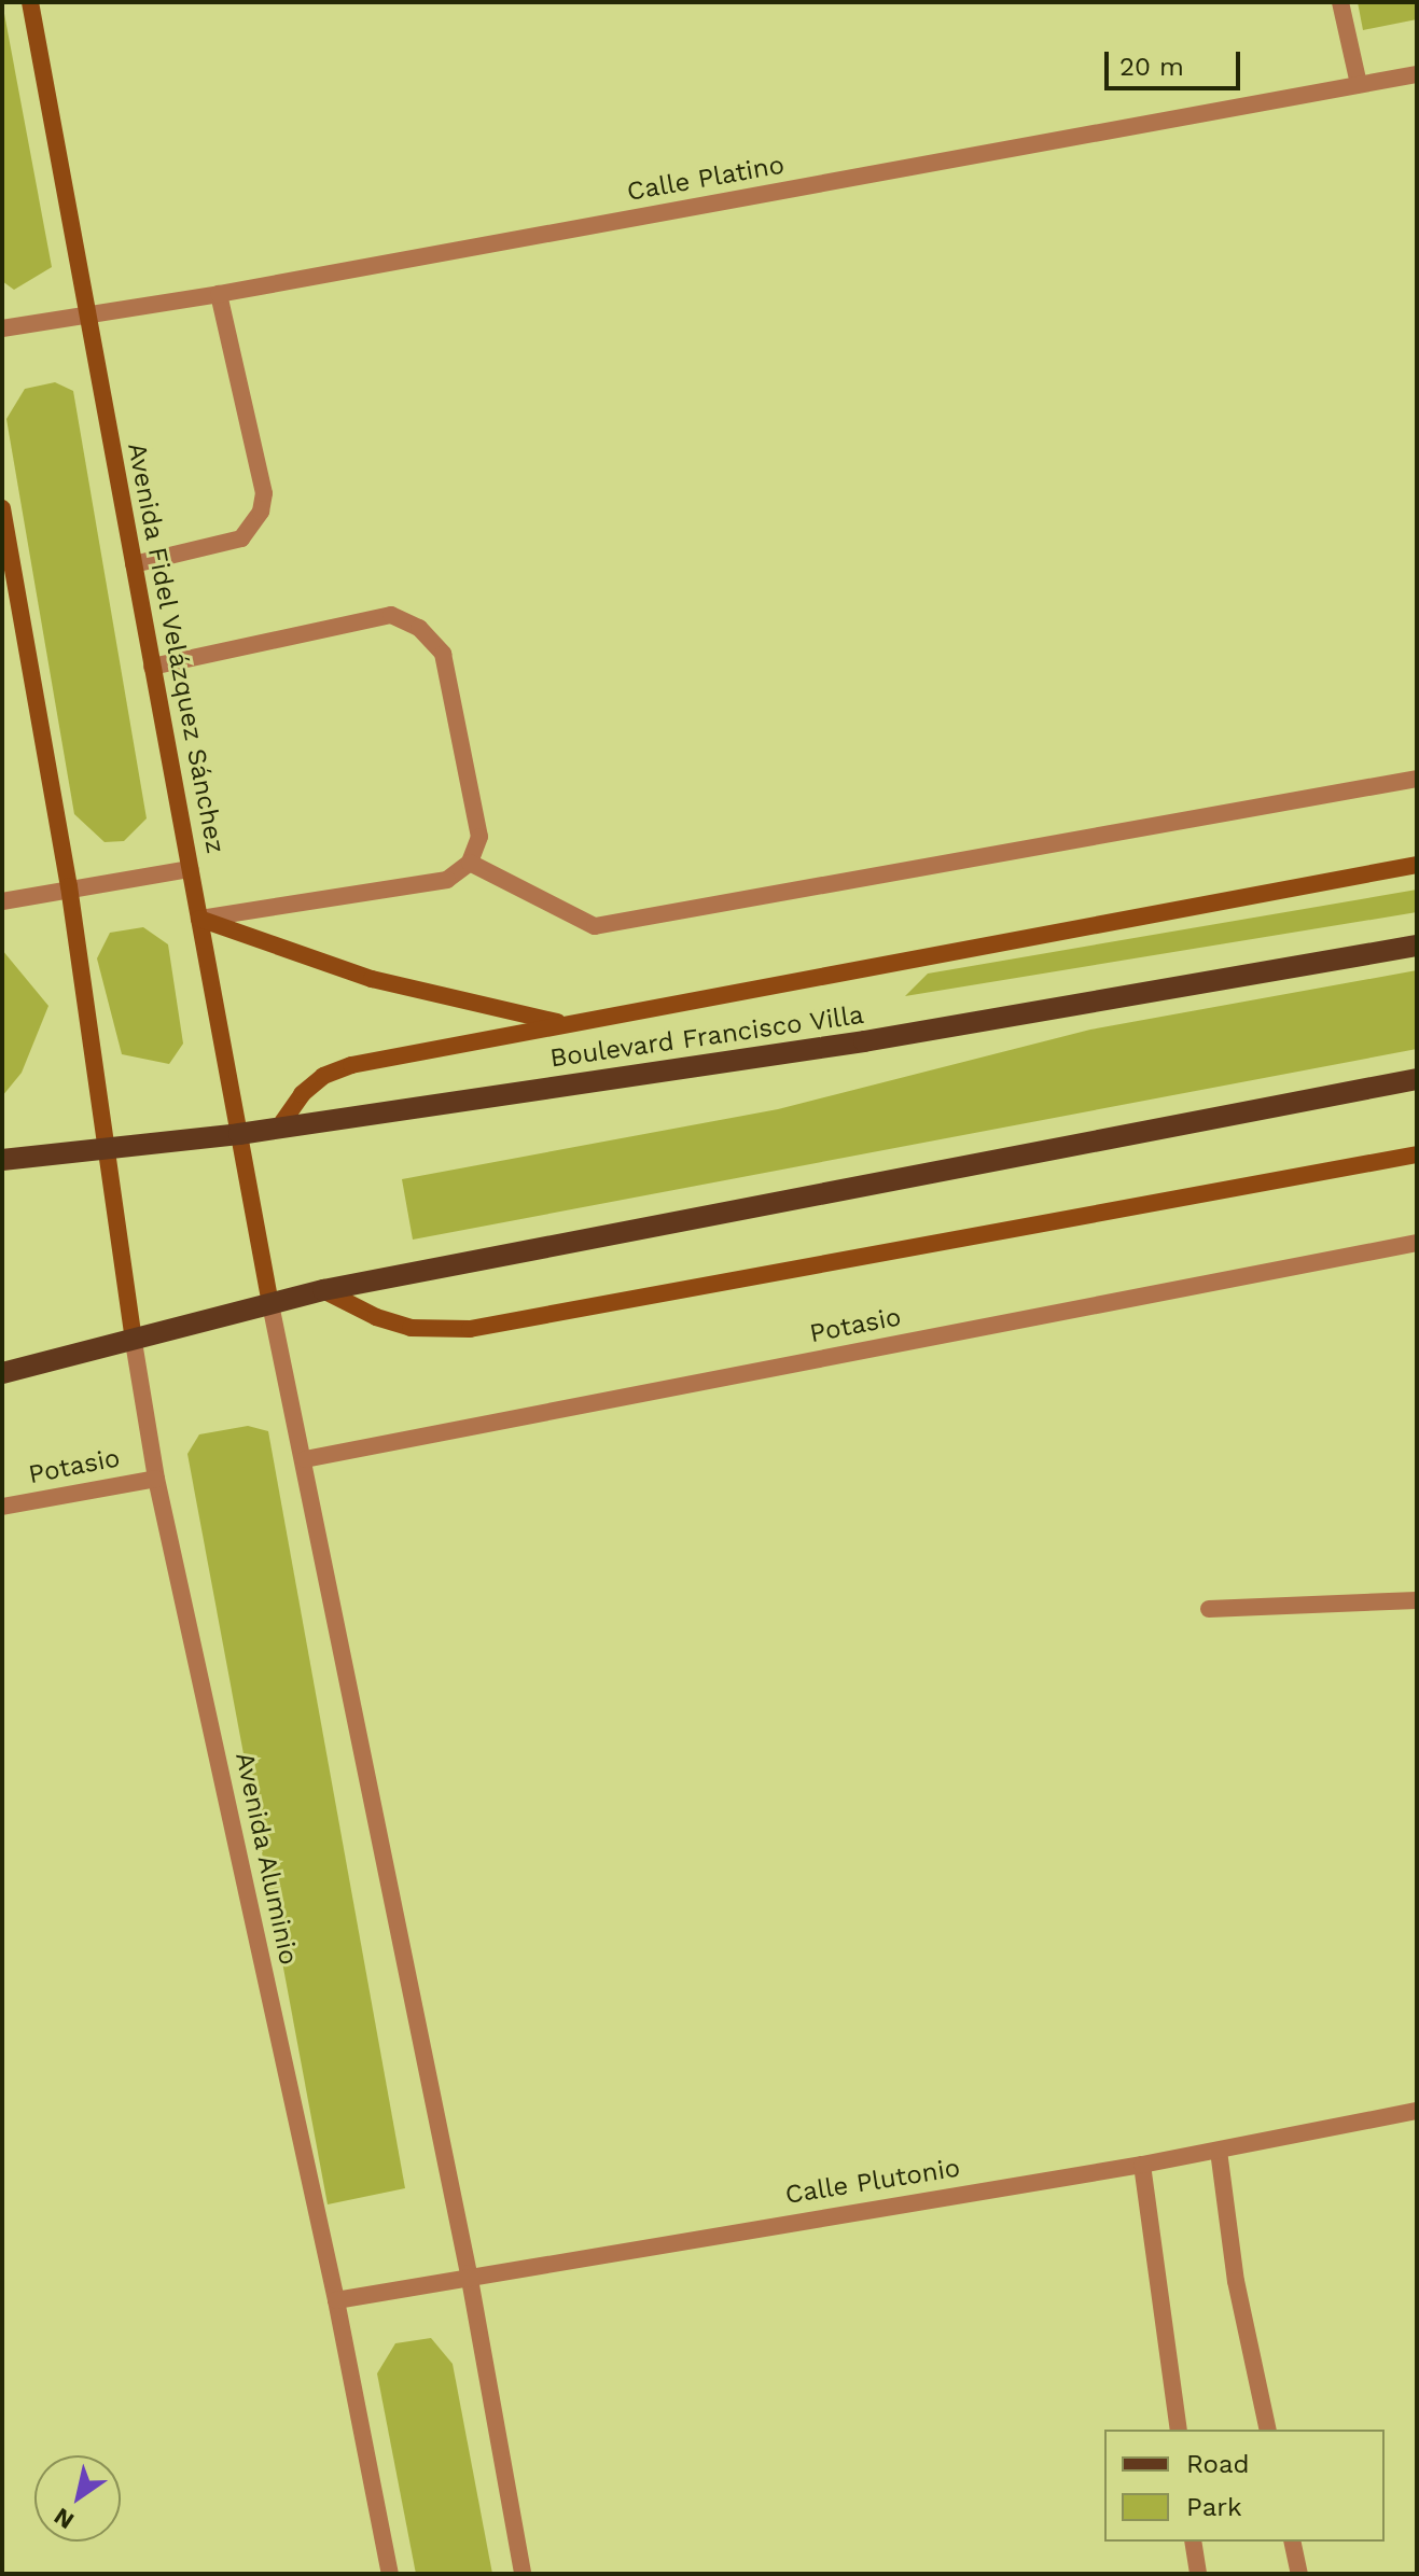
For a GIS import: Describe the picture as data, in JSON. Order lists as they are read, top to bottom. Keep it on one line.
{"streets":{"main road":["Boulevard Francisco Villa"],"street":["Calle Platino","Avenida Fidel Velázquez Sánchez","Potasio","Avenida Aluminio","Calle Plutonio"]},"crossings":[["Calle Platino","Avenida Fidel Velázquez Sánchez"],["Avenida Fidel Velázquez Sánchez","Boulevard Francisco Villa"],["Boulevard Francisco Villa","Avenida Aluminio"],["Potasio","Avenida Aluminio"],["Avenida Aluminio","Calle Plutonio"]],"legend":["Road","Park"],"scale_bar":"20 m","north":"bottom left"}
